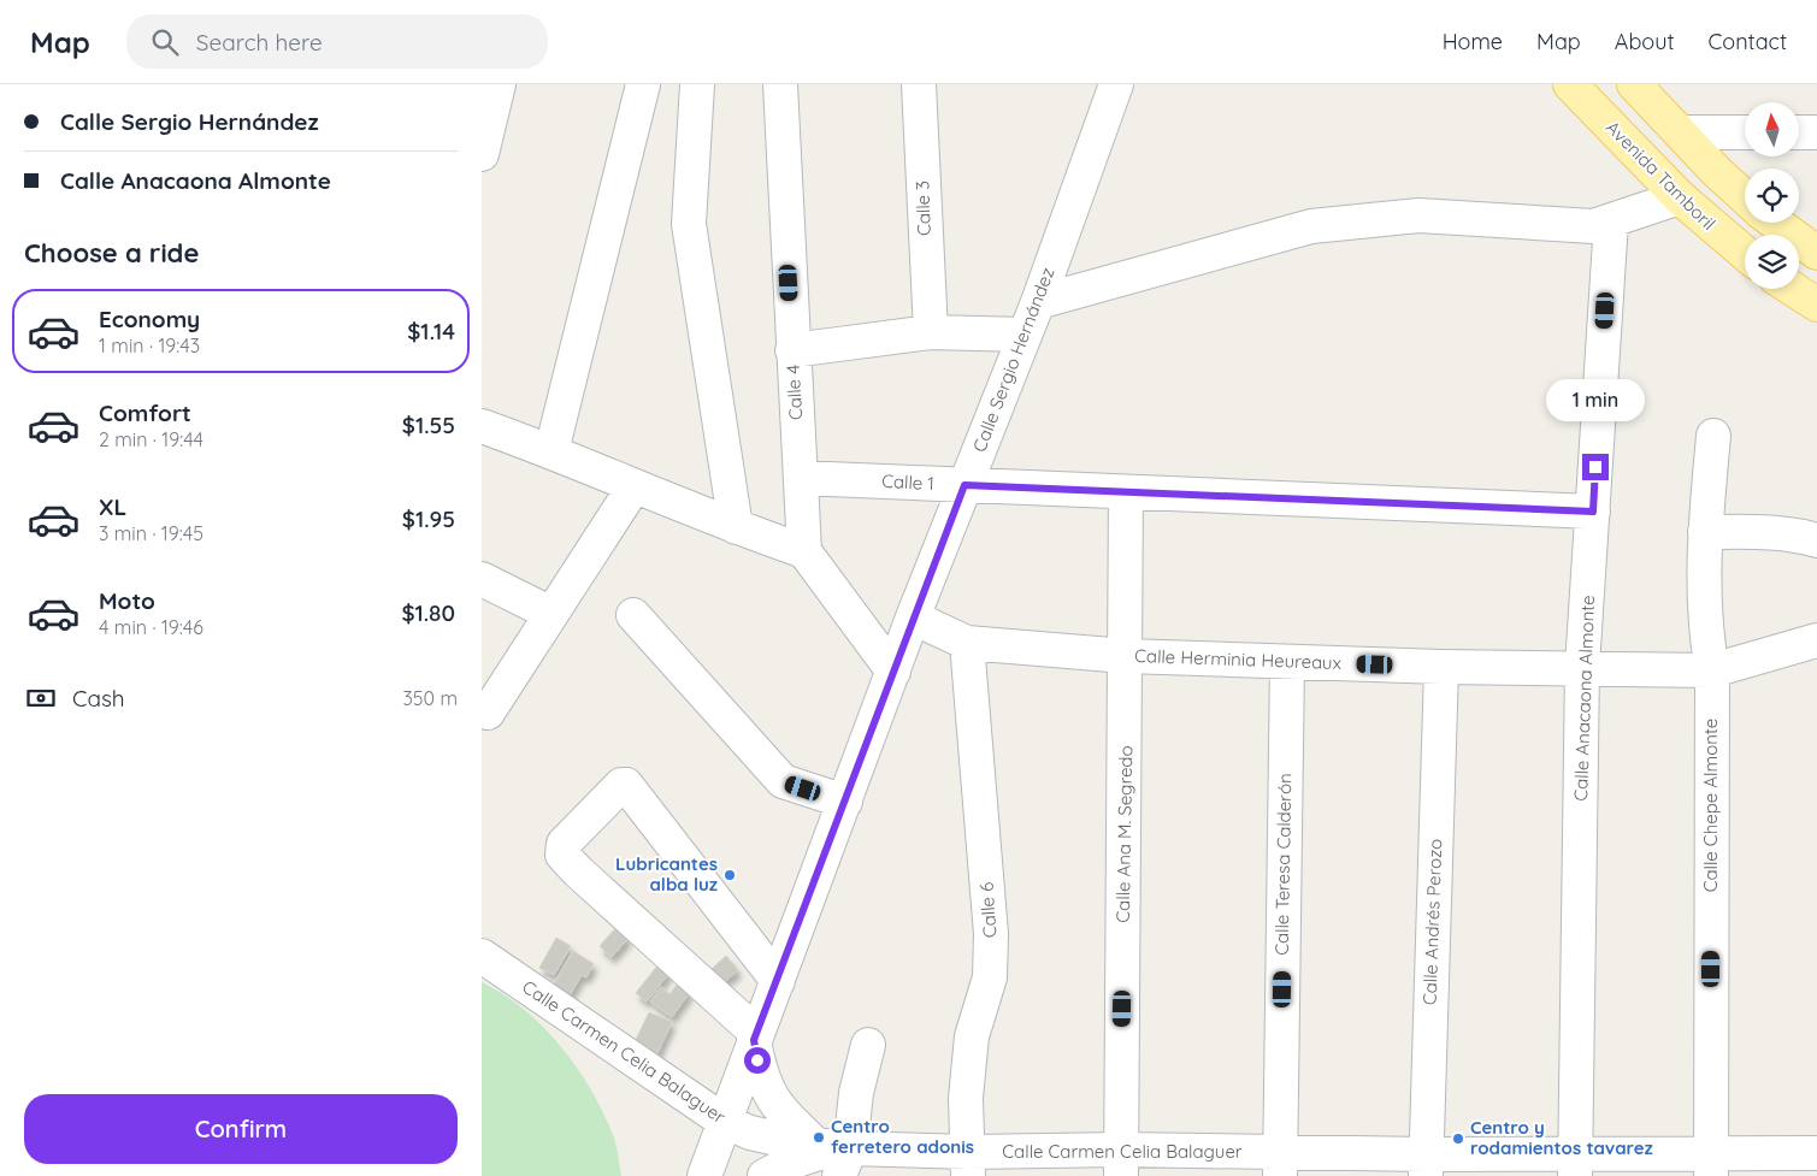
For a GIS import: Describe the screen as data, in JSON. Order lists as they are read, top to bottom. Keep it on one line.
{"streets":{"main road":["Avenida Tamboril"],"street":["Calle 3","Calle Sergio Hernández","Calle 4","Calle 1","Calle Herminia Heureaux","Calle Anacaona Almonte","Calle Chepe Almonte","Calle Ana M. Segredo","Calle Teresa Calderón","Calle 6","Calle Andrés Perozo","Calle Carmen Celia Balaguer"]},"crossings":[["Calle Sergio Hernández","Calle 1"],["Calle Sergio Hernández","Calle Herminia Heureaux"],["Calle Sergio Hernández","Calle Carmen Celia Balaguer"],["Calle 4","Calle 1"],["Calle 1","Calle Anacaona Almonte"],["Calle 1","Calle Ana M. Segredo"],["Calle Herminia Heureaux","Calle Anacaona Almonte"],["Calle Herminia Heureaux","Calle Chepe Almonte"],["Calle Herminia Heureaux","Calle Ana M. Segredo"],["Calle Herminia Heureaux","Calle Teresa Calderón"],["Calle Herminia Heureaux","Calle 6"],["Calle Herminia Heureaux","Calle Andrés Perozo"],["Calle Anacaona Almonte","Calle Carmen Celia Balaguer"],["Calle Chepe Almonte","Calle Carmen Celia Balaguer"],["Calle Ana M. Segredo","Calle Carmen Celia Balaguer"],["Calle Teresa Calderón","Calle Carmen Celia Balaguer"],["Calle 6","Calle Carmen Celia Balaguer"],["Calle Andrés Perozo","Calle Carmen Celia Balaguer"]],"places":["Lubricantes alba luz","Centro ferretero adonis","Centro y rodamientos tavarez"],"north":"top","page":{"header":"Map","search":"Search here","nav":["Home","Map","About","Contact"],"banner":["Calle Sergio Hernández","Calle Anacaona Almonte"],"heading":"Choose a ride","list":[{"name":"Economy","note":"1 min · 19:43","value":"$1.14"},{"name":"Comfort","note":"2 min · 19:44","value":"$1.55"},{"name":"XL","note":"3 min · 19:45","value":"$1.95"},{"name":"Moto","note":"4 min · 19:46","value":"$1.80"}],"bubble":"1 min","pay":["Cash","350 m"],"buttons":"Confirm"}}
